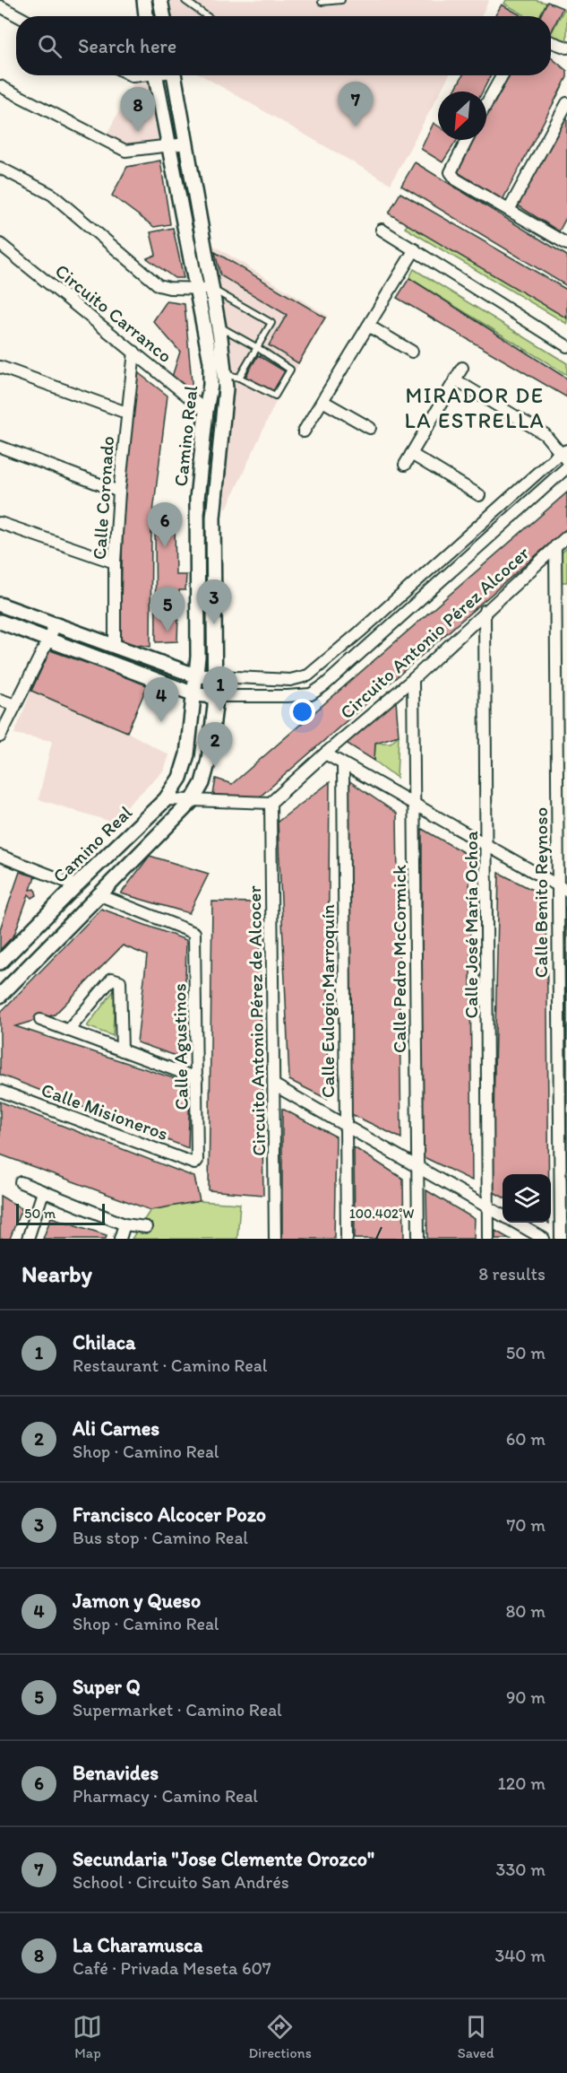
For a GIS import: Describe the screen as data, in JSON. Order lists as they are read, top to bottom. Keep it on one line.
{"streets":{"street":["Circuito Carranco","Camino Real","Calle Coronado","Circuito Antonio Pérez Alcocer","Calle Benito Reynoso","Calle José María Ochoa","Calle Pedro McCormick","Calle Eulogio Marroquín","Circuito Antonio Pérez de Alcocer","Calle Agustinos","Calle Misioneros"]},"crossings":[["Circuito Carranco","Camino Real"],["Circuito Carranco","Calle Coronado"],["Camino Real","Calle Agustinos"],["Circuito Antonio Pérez Alcocer","Calle Benito Reynoso"],["Circuito Antonio Pérez Alcocer","Calle José María Ochoa"],["Circuito Antonio Pérez Alcocer","Calle Pedro McCormick"],["Calle Agustinos","Calle Misioneros"]],"districts":["MIRADOR DE LA ESTRELLA"],"scale_bar":"50 m","north":"bottom left","page":{"search":"Search here","pins":["7","8","6","3","5","1","4","2"],"scale":"50 m","heading":["Nearby","8 results"],"list":[{"mark":"1","name":"Chilaca","note":"Restaurant · Camino Real","value":"50 m"},{"mark":"2","name":"Ali Carnes","note":"Shop · Camino Real","value":"60 m"},{"mark":"3","name":"Francisco Alcocer Pozo","note":"Bus stop · Camino Real","value":"70 m"},{"mark":"4","name":"Jamon y Queso","note":"Shop · Camino Real","value":"80 m"},{"mark":"5","name":"Super Q","note":"Supermarket · Camino Real","value":"90 m"},{"mark":"6","name":"Benavides","note":"Pharmacy · Camino Real","value":"120 m"},{"mark":"7","name":"Secundaria \"Jose Clemente Orozco\"","note":"School · Circuito San Andrés","value":"330 m"},{"mark":"8","name":"La Charamusca","note":"Café · Privada Meseta 607","value":"340 m"}],"nav":["Map","Directions","Saved"]},"coordinates":["100.402°W"]}
